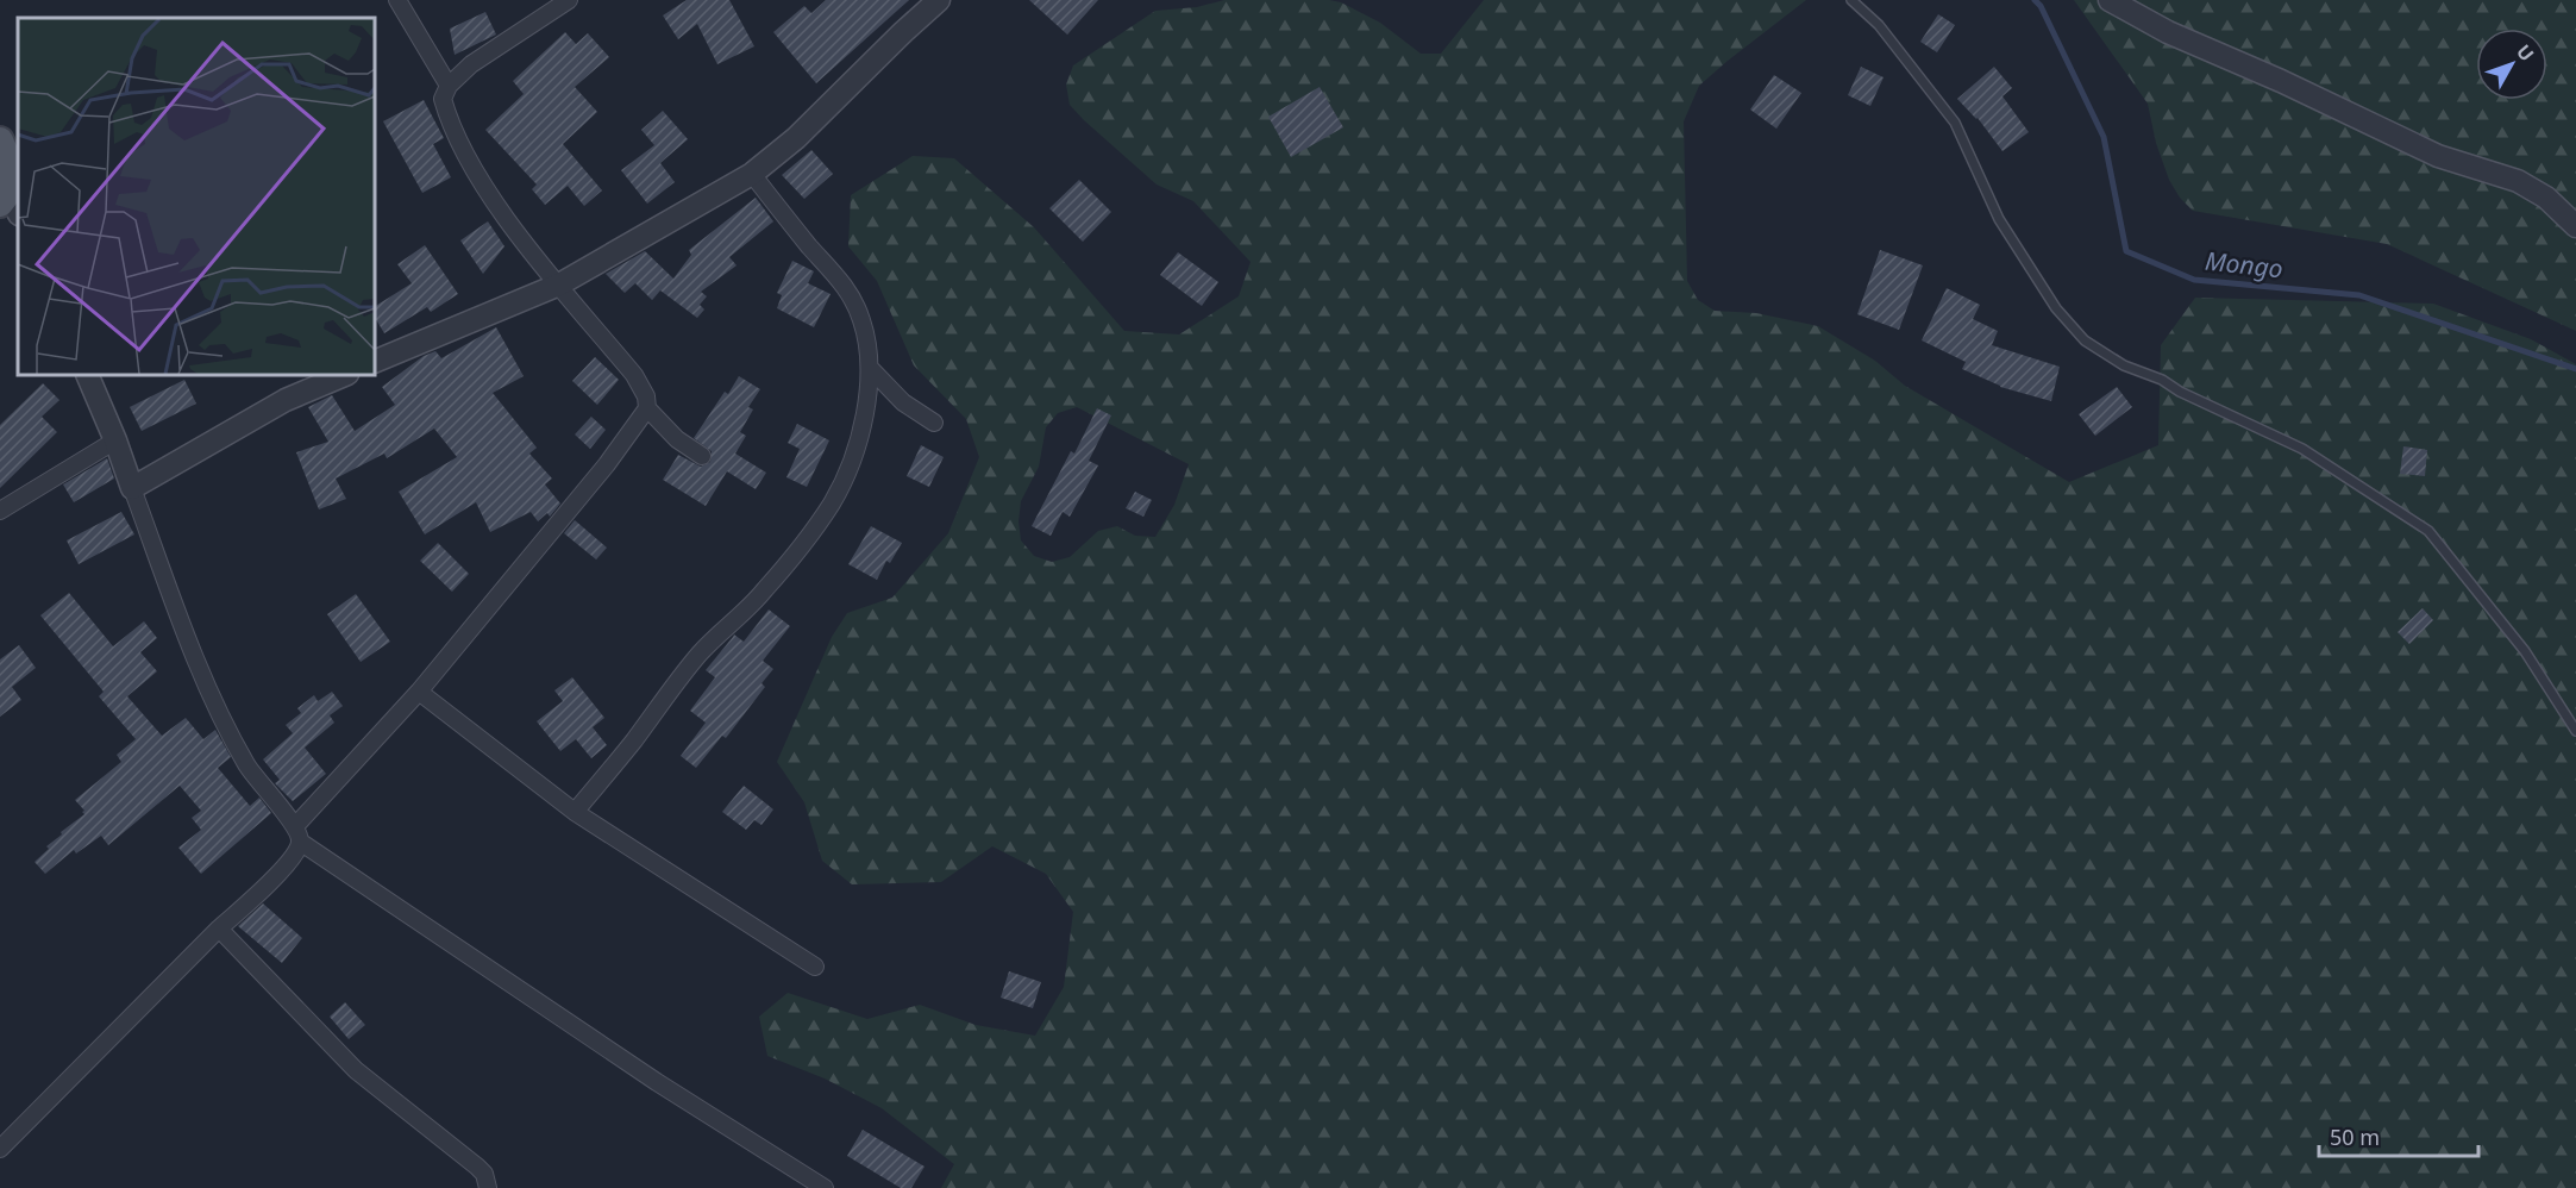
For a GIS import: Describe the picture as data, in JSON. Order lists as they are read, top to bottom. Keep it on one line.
{"water":["Mongo"],"scale_bar":"50 m","north":"top right"}
